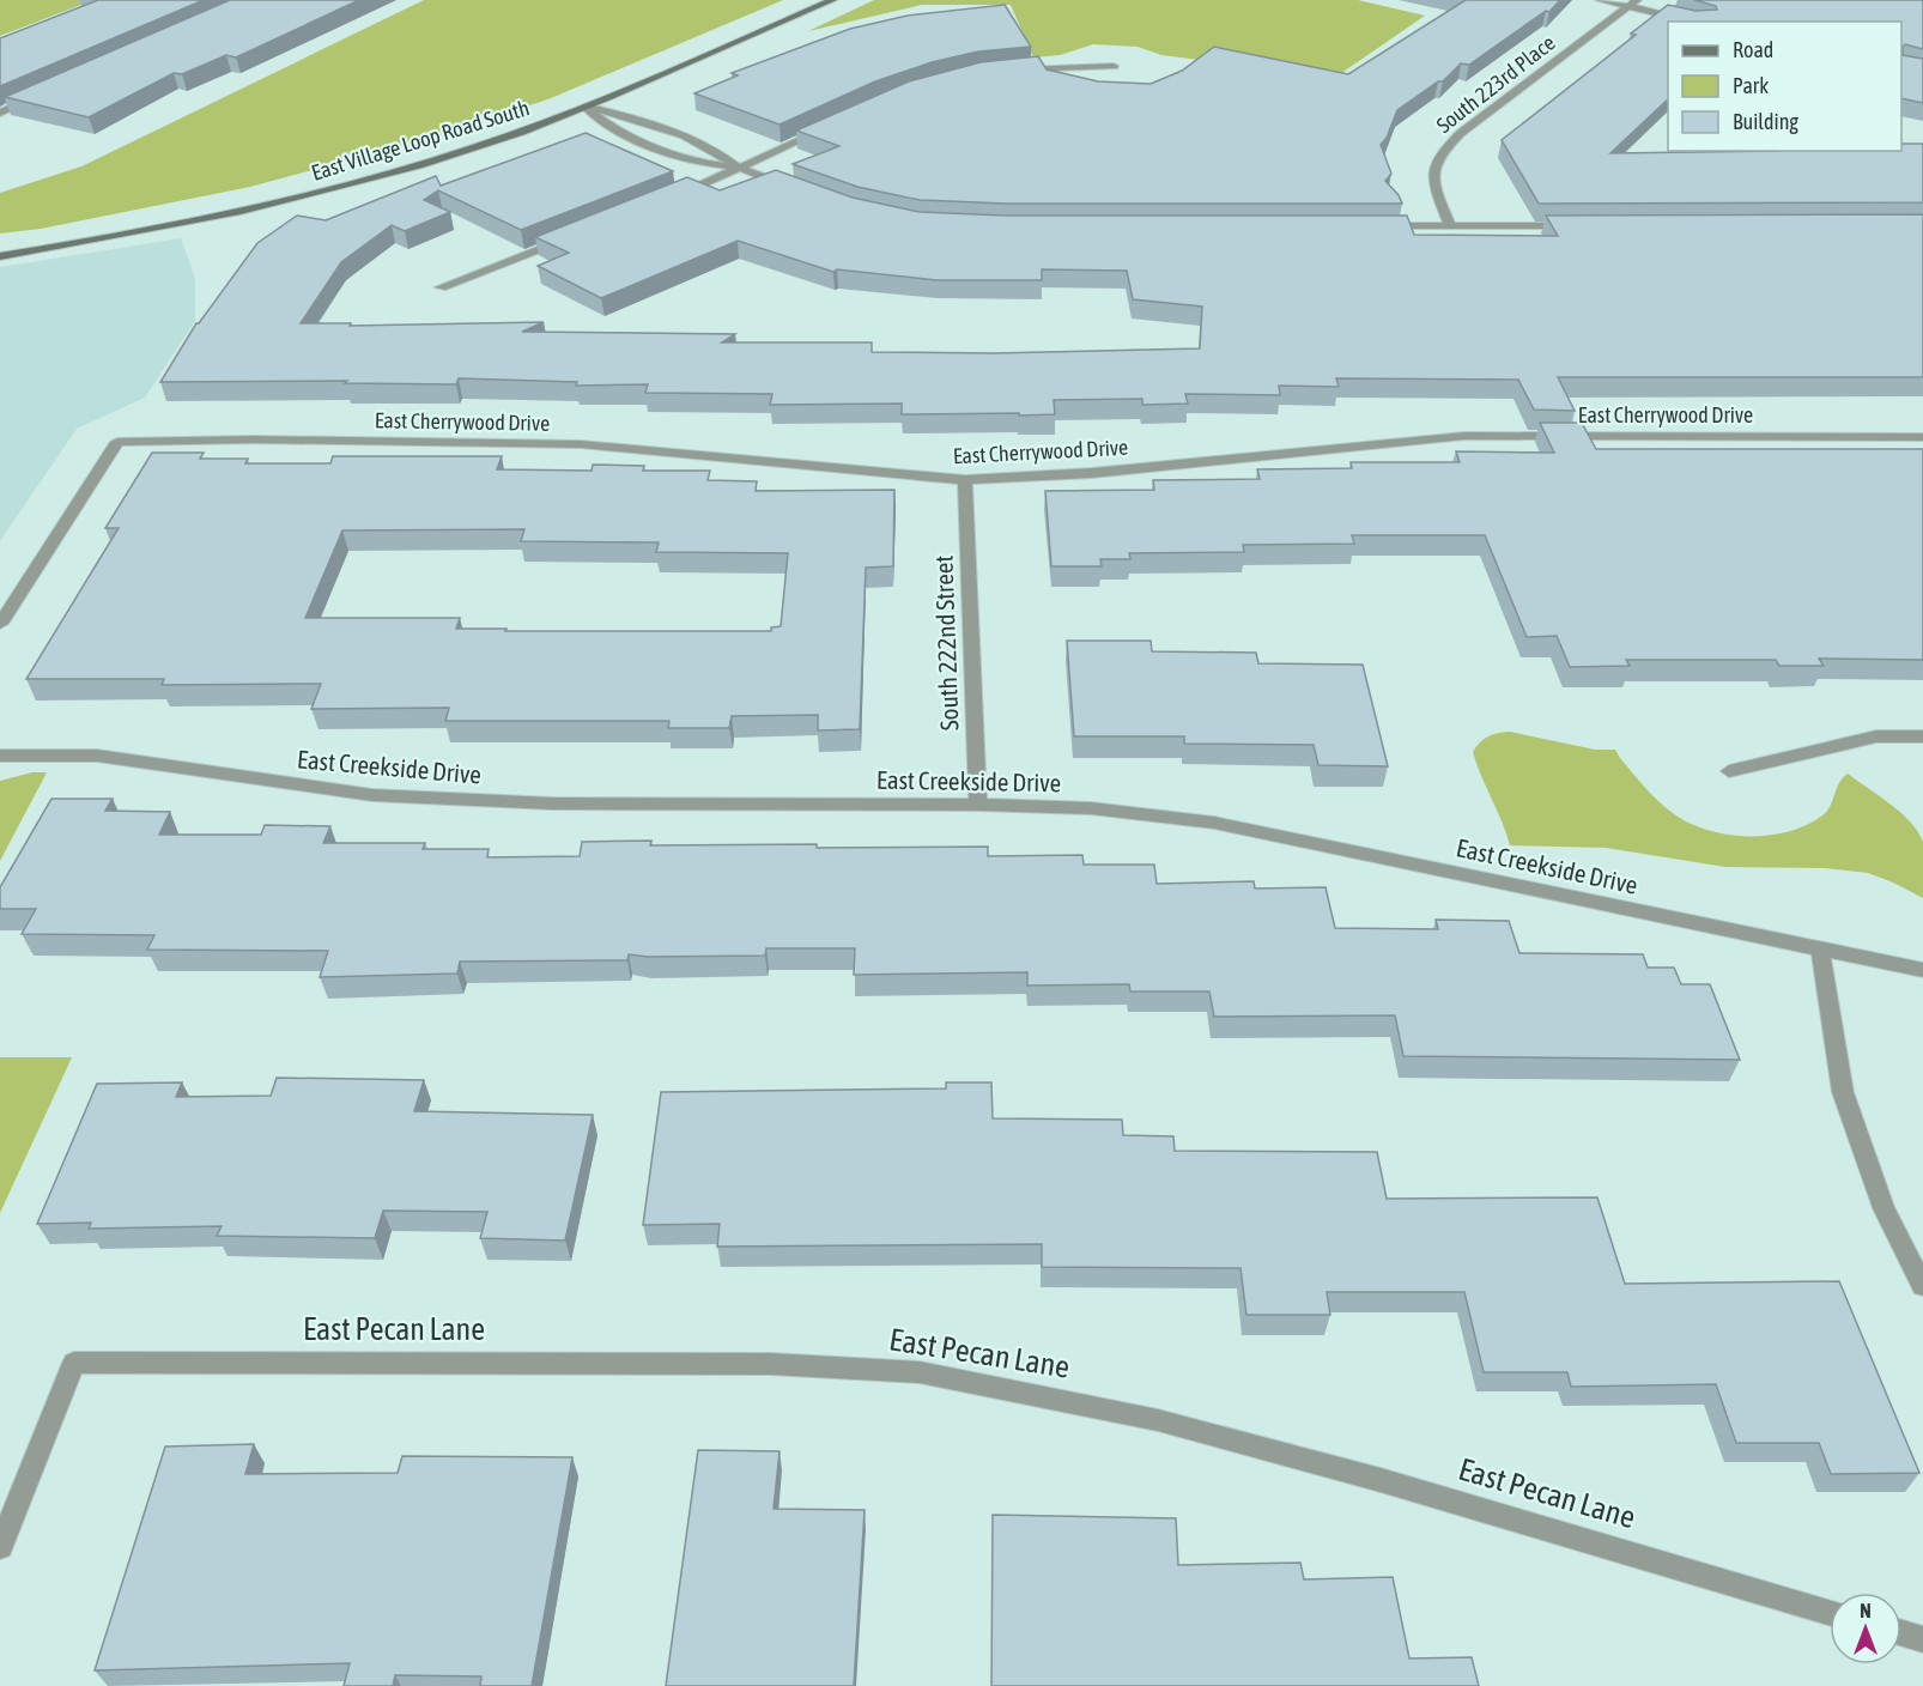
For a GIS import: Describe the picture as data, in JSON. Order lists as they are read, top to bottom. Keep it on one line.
{"streets":{"street":["South 223rd Place","East Village Loop Road South","East Cherrywood Drive","South 222nd Street","East Creekside Drive","East Pecan Lane"]},"crossings":[["East Cherrywood Drive","South 222nd Street"],["South 222nd Street","East Creekside Drive"]],"legend":["Road","Park","Building"],"north":"top"}
